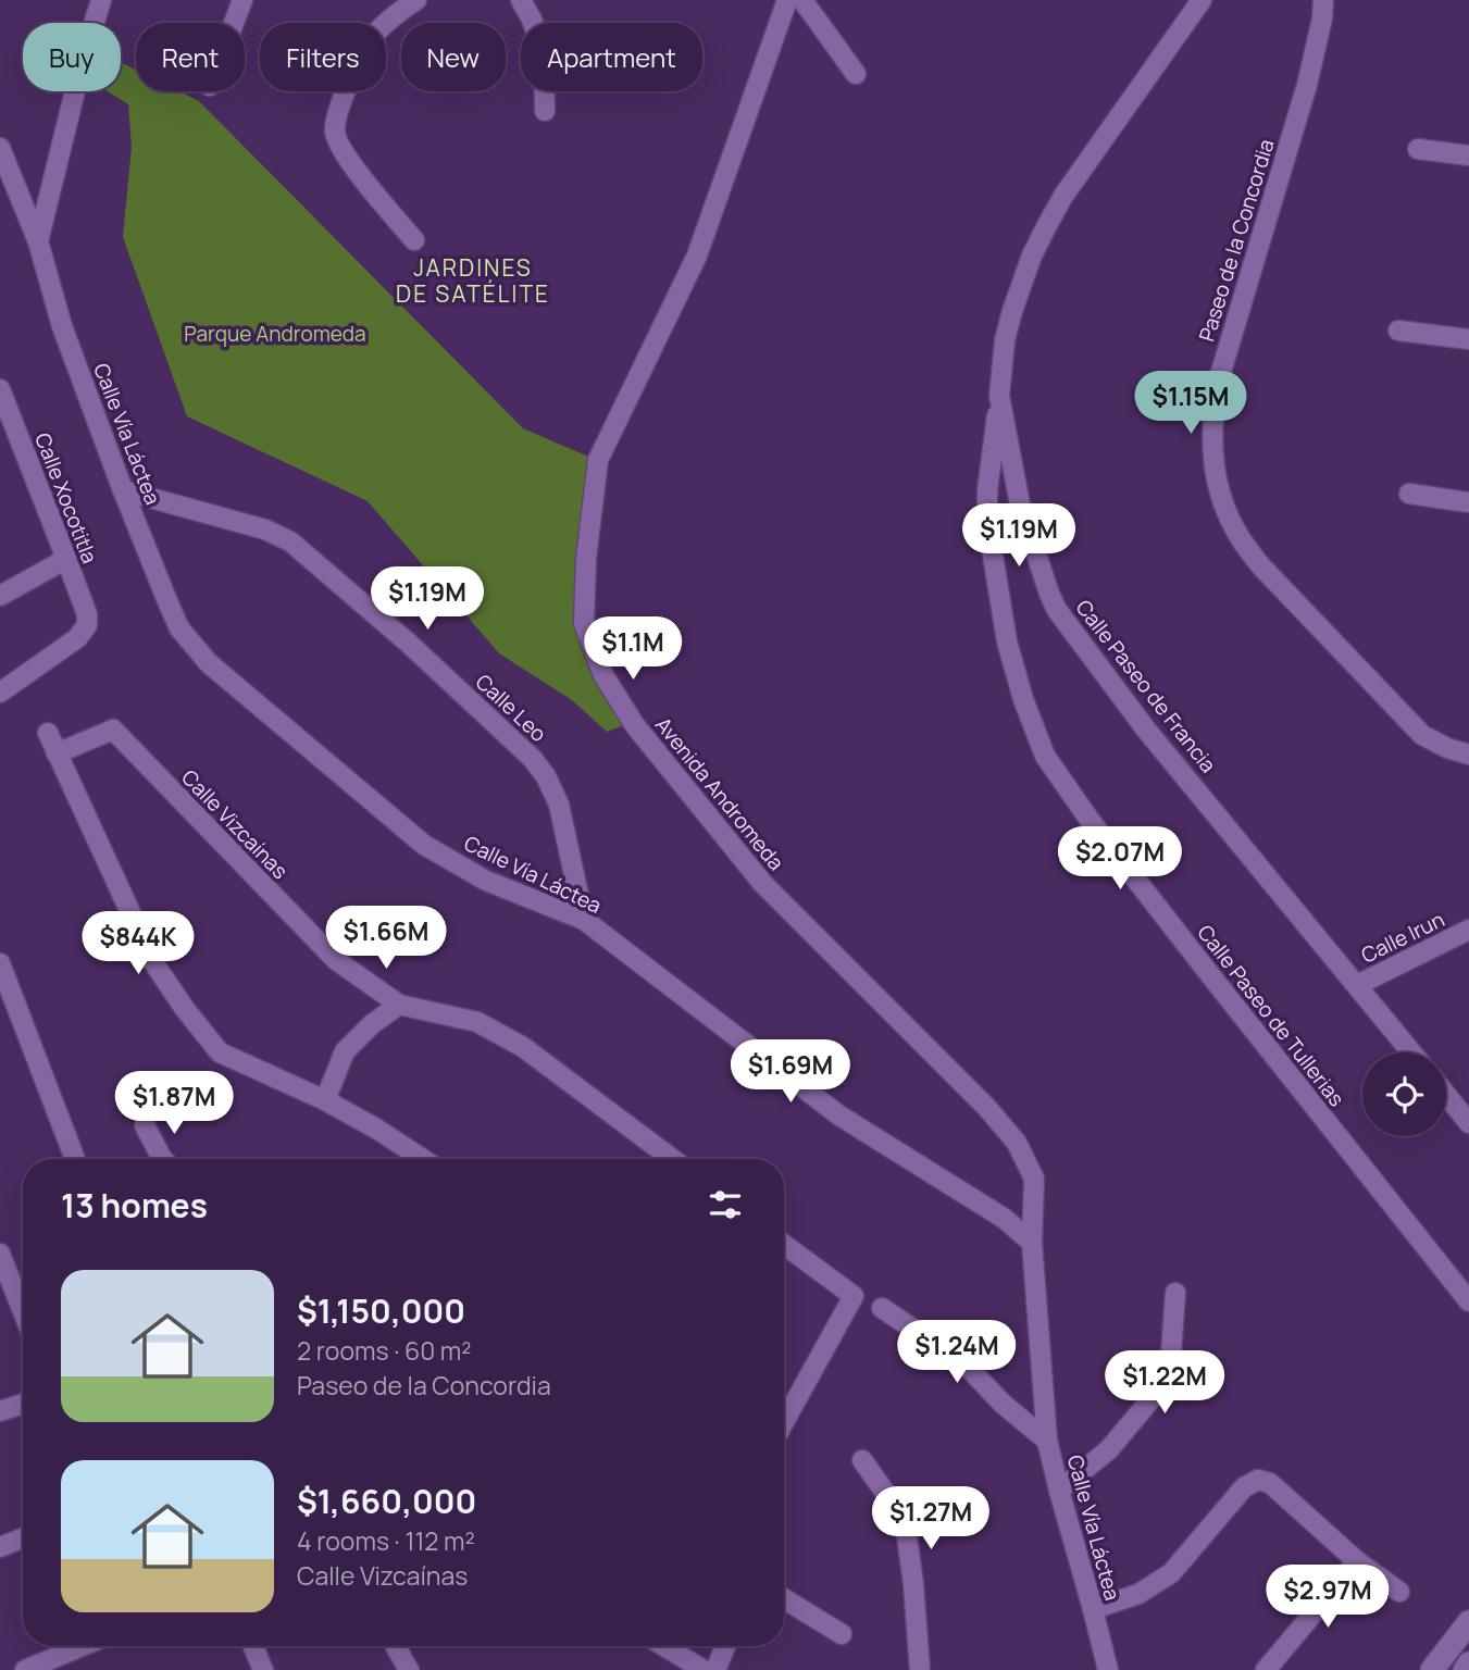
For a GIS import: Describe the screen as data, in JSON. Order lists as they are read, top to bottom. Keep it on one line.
{"streets":{"street":["Paseo de la Concordia","Calle Vía Láctea","Calle Xocotitla","Calle Paseo de Francia","Calle Leo","Avenida Andromeda","Calle Vizcaínas","Calle Irun","Calle Paseo de Tullerias"]},"crossings":[["Calle Vía Láctea","Calle Leo"],["Calle Vía Láctea","Avenida Andromeda"],["Calle Paseo de Francia","Calle Irun"],["Calle Paseo de Francia","Calle Paseo de Tullerias"]],"districts":["JARDINES DE SATÉLITE"],"parks":["Parque Andromeda"],"page":{"chip":["Buy","Rent","Filters","New","Apartment"],"price":["$1.15M","$1.19M","$1.19M","$1.1M","$2.07M","$1.66M","$844K","$1.69M","$1.87M","$1.24M","$1.22M","$1.27M","$2.97M"],"heading":"13 homes","list":[{"name":"$1,150,000","note":"2 rooms · 60 m² · Paseo de la Concordia"},{"name":"$1,660,000","note":"4 rooms · 112 m² · Calle Vizcaínas"}]}}
